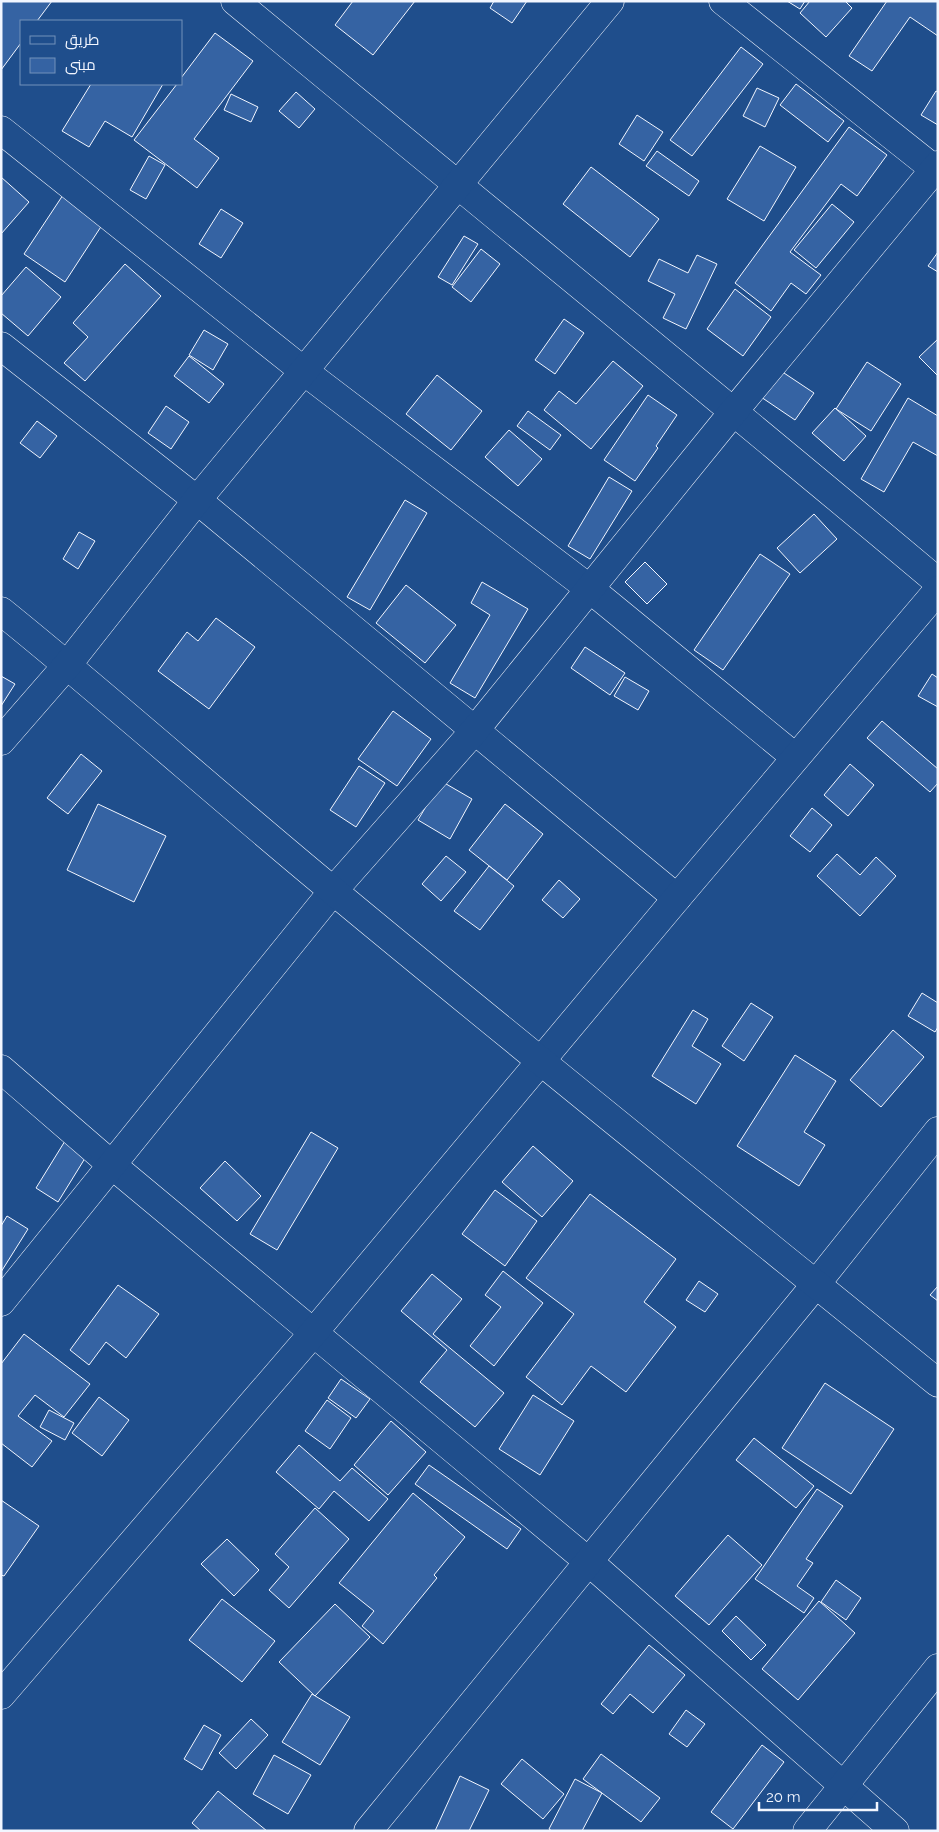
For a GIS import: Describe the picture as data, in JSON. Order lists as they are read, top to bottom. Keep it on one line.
{"legend":["طريق","مبنى"],"scale_bar":"20 m"}
